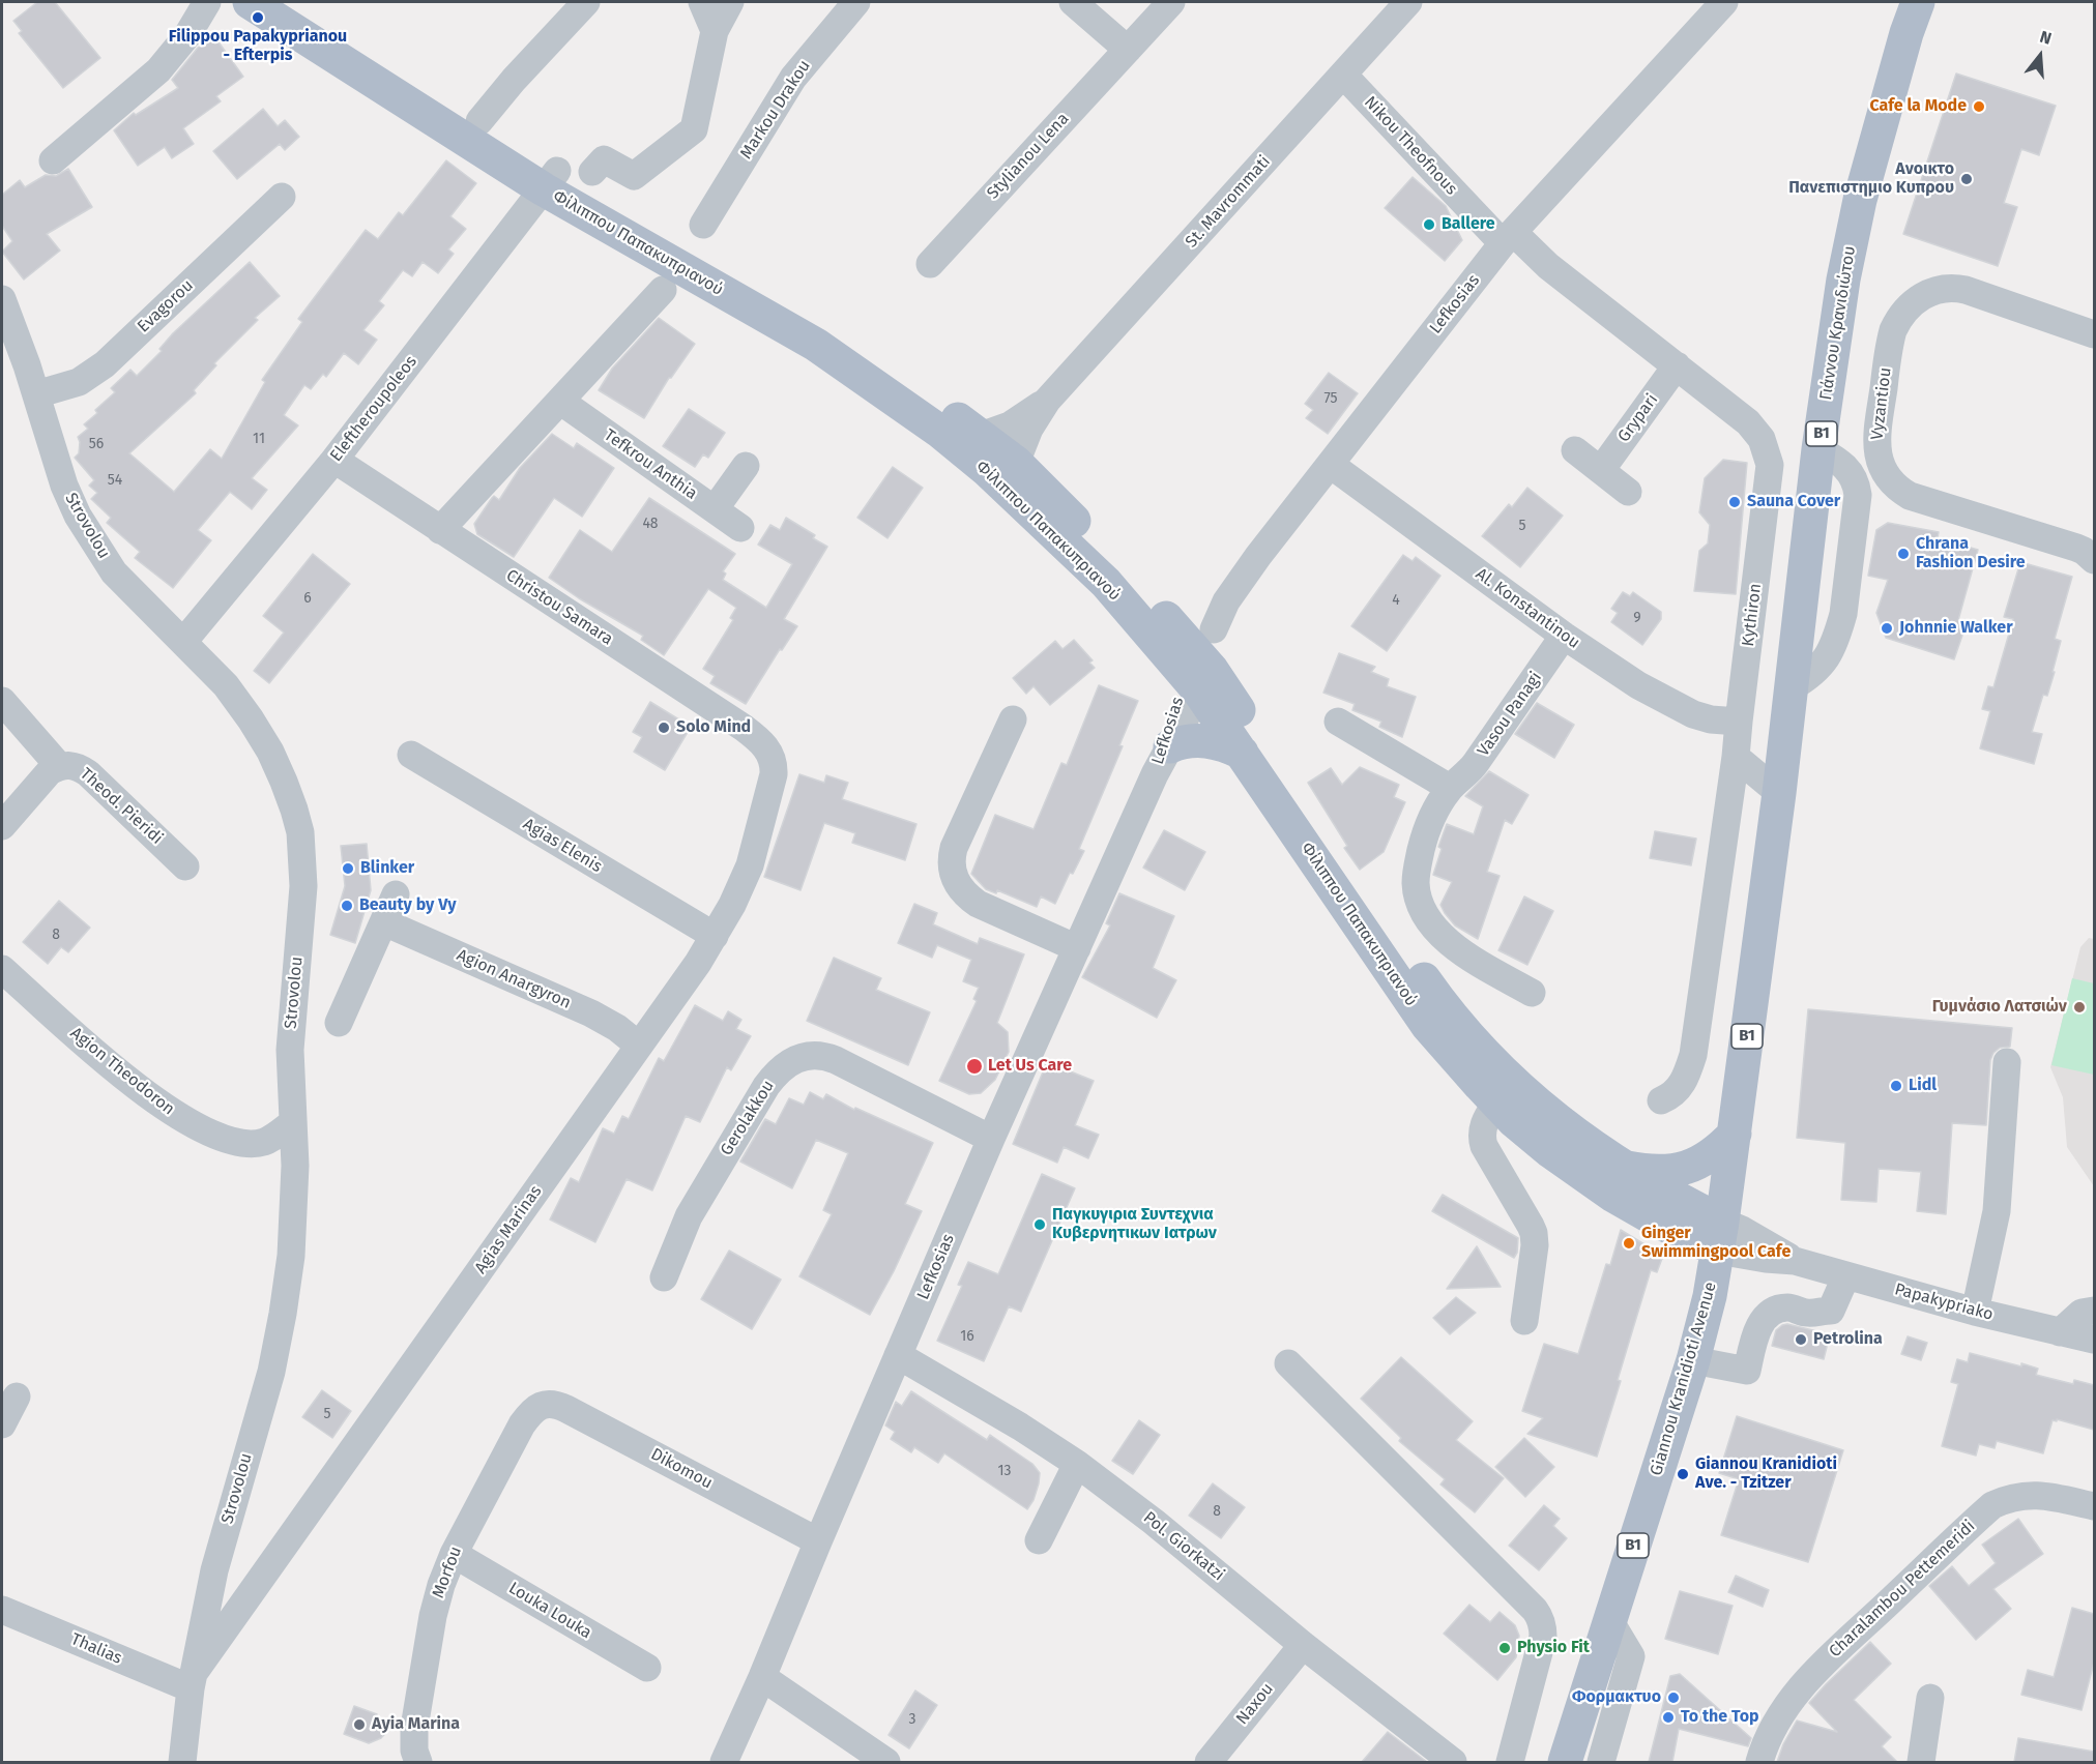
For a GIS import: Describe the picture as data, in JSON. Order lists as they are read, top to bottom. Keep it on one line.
{"streets":{"main road":["Φίλιππου Παπακυπριανού","Γιάννου Κρανιδιώτου","B1","Giannou Kranidioti Avenue"],"street":["Markou Drakou","Nikou Theofnous","Stylianou Lena","St. Mavrommati","Lefkosias","Evagorou","Vyzantiou","Eleftheroupoleos","Grypari","Tefkrou Anthia","Strovolou","Christou Samara","Al. Konstantinou","Kythiron","Vasou Panagi","Theod. Pieridi","Agias Elenis","Agion Anargyron","Agion Theodoron","Gerolakkou","Agias Marinas","Papakypriako","Dikomou","Pol. Giorkatzi","Morfou","Charalambou Pettemeridi","Louka Louka","Thalias","Naxou"]},"crossings":[["Nikou Theofnous","St. Mavrommati"],["Nikou Theofnous","Lefkosias"],["Nikou Theofnous","Kythiron"],["St. Mavrommati","Φίλιππου Παπακυπριανού"],["Φίλιππου Παπακυπριανού","Lefkosias"],["Φίλιππου Παπακυπριανού","Eleftheroupoleos"],["Φίλιππου Παπακυπριανού","Papakypriako"],["Φίλιππου Παπακυπριανού","Giannou Kranidioti Avenue"],["Lefkosias","Al. Konstantinou"],["Lefkosias","Kythiron"],["Lefkosias","Gerolakkou"],["Lefkosias","Dikomou"],["Lefkosias","Pol. Giorkatzi"],["Evagorou","Strovolou"],["Γιάννου Κρανιδιώτου","Giannou Kranidioti Avenue"],["Eleftheroupoleos","Strovolou"],["Eleftheroupoleos","Christou Samara"],["Grypari","Kythiron"],["Strovolou","Agion Theodoron"],["Strovolou","Agias Marinas"],["Strovolou","Thalias"],["Christou Samara","Agias Marinas"],["Al. Konstantinou","Kythiron"],["Al. Konstantinou","Vasou Panagi"],["Agias Elenis","Agias Marinas"],["Agion Anargyron","Agias Marinas"],["Agias Marinas","Thalias"],["Papakypriako","Giannou Kranidioti Avenue"],["Dikomou","Morfou"],["Pol. Giorkatzi","Naxou"],["Morfou","Louka Louka"]],"places":["Filippou Papakyprianou - Efterpis","Cafe la Mode","Ανοικτο Πανεπιστημιο Κυπρου","Ballere","Sauna Cover","Chrana Fashion Desire","Johnnie Walker","Solo Mind","Blinker","Beauty by Vy","Γυμνάσιο Λατσιών","Let Us Care","Lidl","Παγκυγιρια Συντεχνια Κυβερνητικων Ιατρων","Ginger Swimmingpool Cafe","Petrolina","Giannou Kranidioti Ave. - Tzitzer","Physio Fit","Φορμακτυο","To the Top","Ayia Marina"],"house_numbers":["75","11","56","54","48","5","6","4","9","8","16","5","13","8","3"],"north":"top"}
